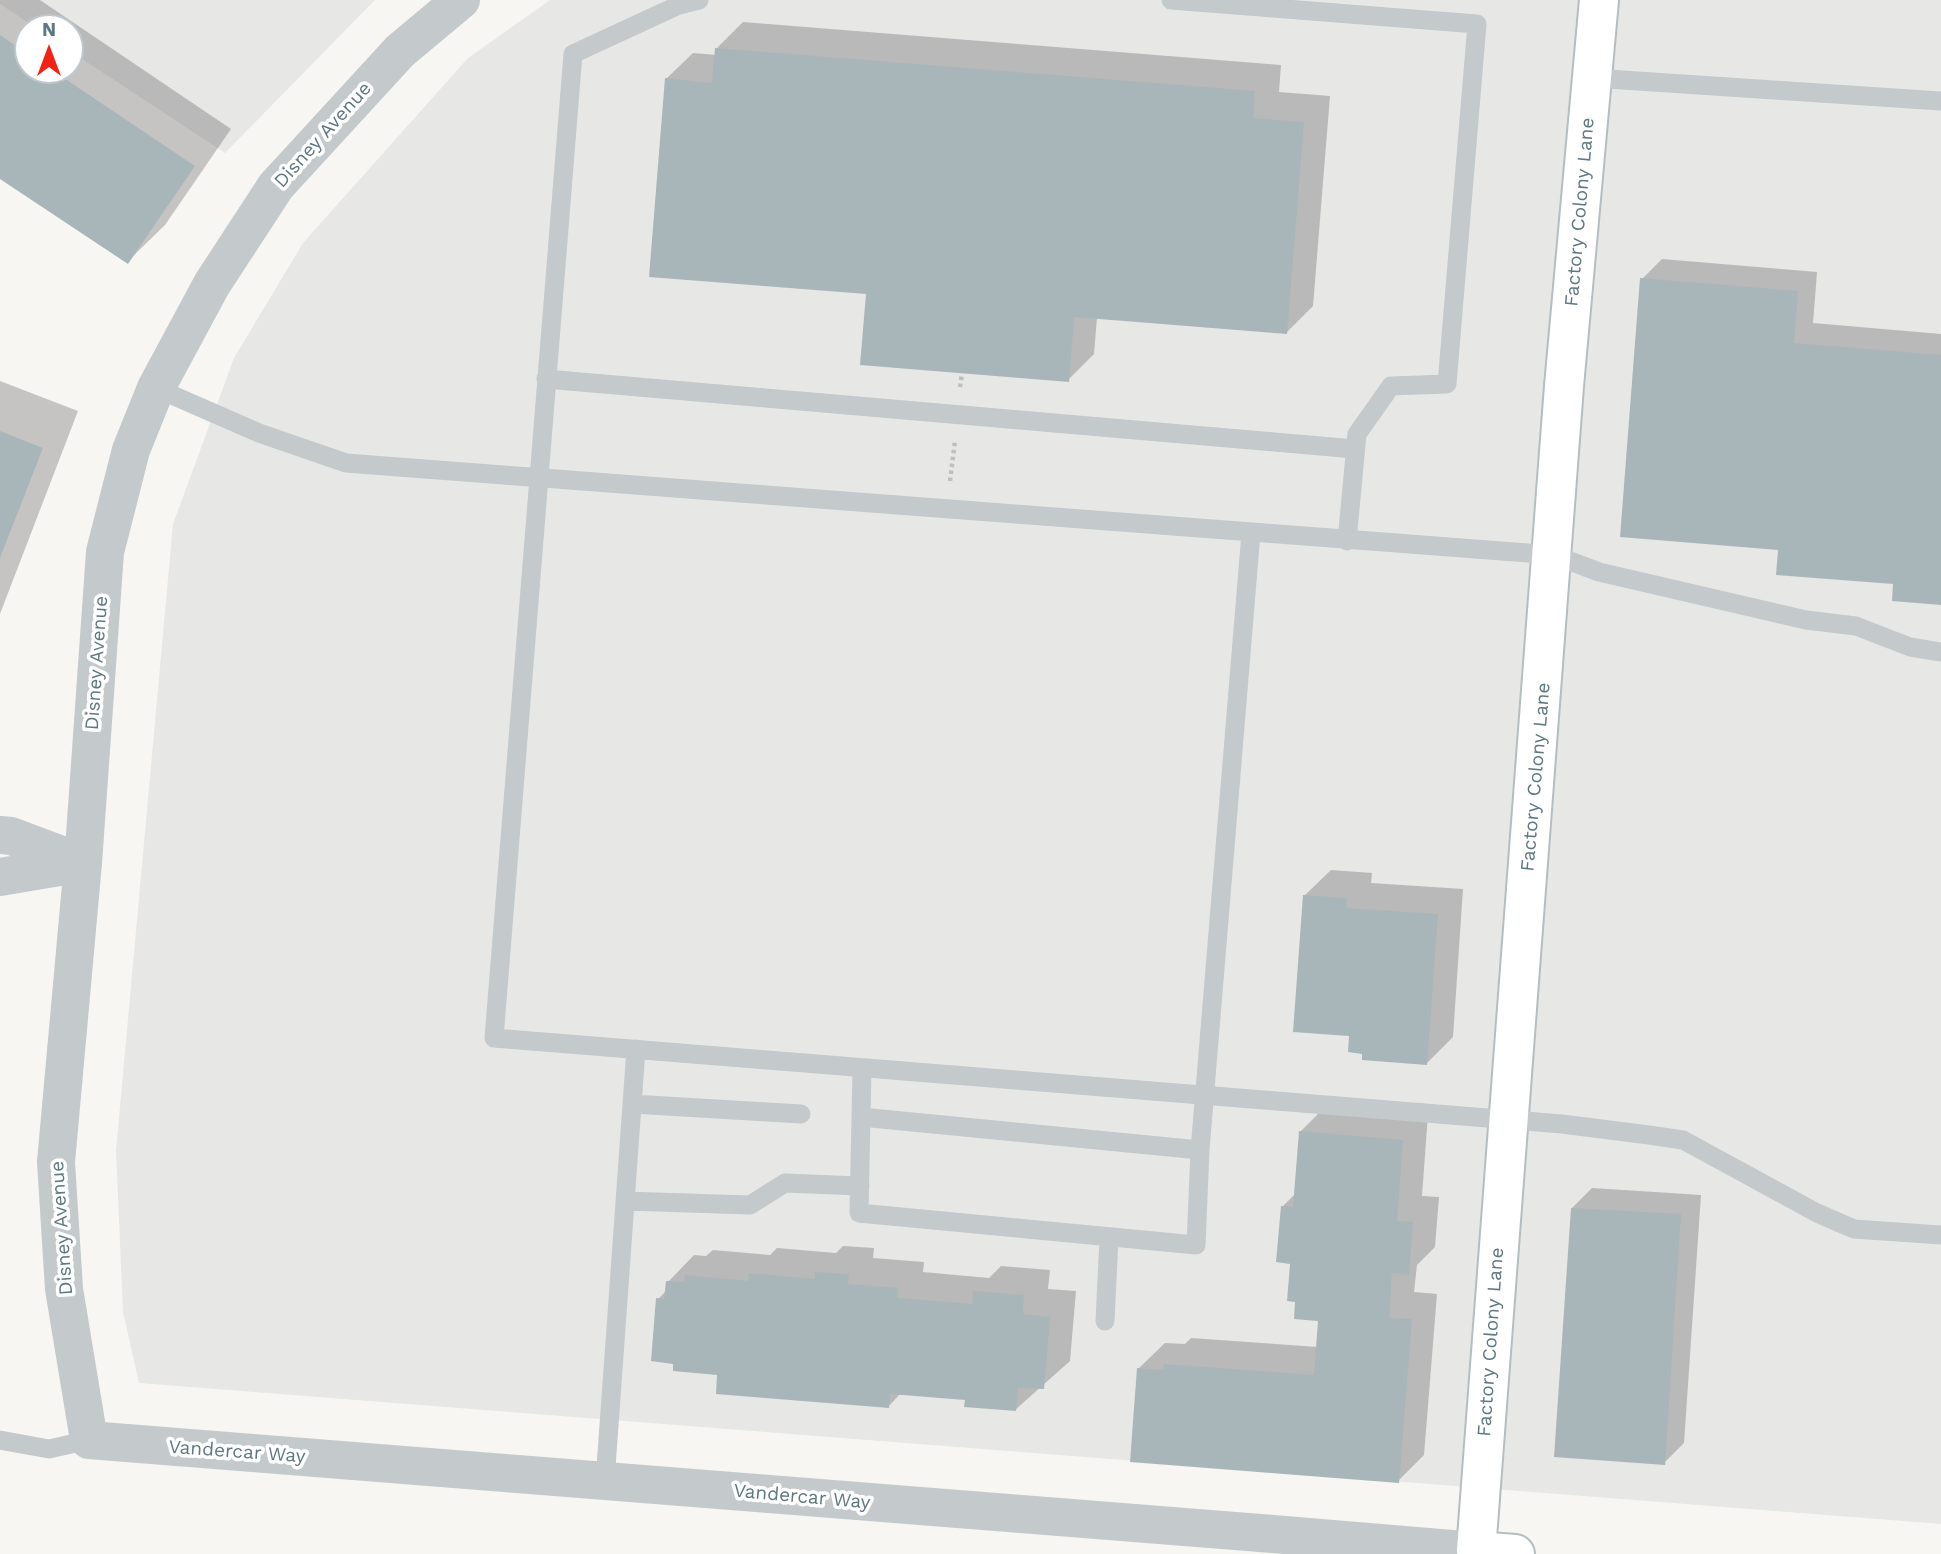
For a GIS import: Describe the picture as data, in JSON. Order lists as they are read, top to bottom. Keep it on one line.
{"streets":{"street":["Disney Avenue","Factory Colony Lane","Vandercar Way"]},"crossings":[["Disney Avenue","Vandercar Way"],["Factory Colony Lane","Vandercar Way"]],"north":"top"}
